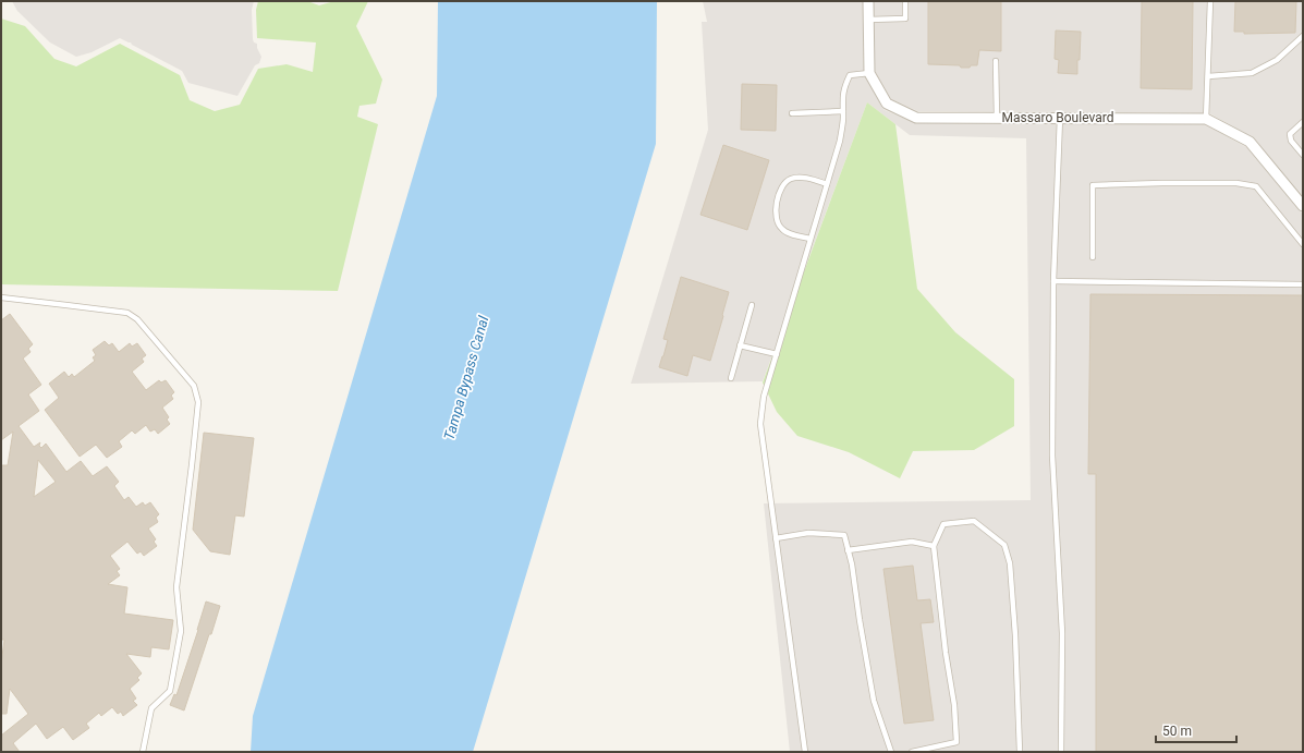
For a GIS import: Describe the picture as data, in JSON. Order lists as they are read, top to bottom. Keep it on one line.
{"streets":{"street":["Massaro Boulevard"]},"water":["Tampa Bypass Canal"],"scale_bar":"50 m"}
